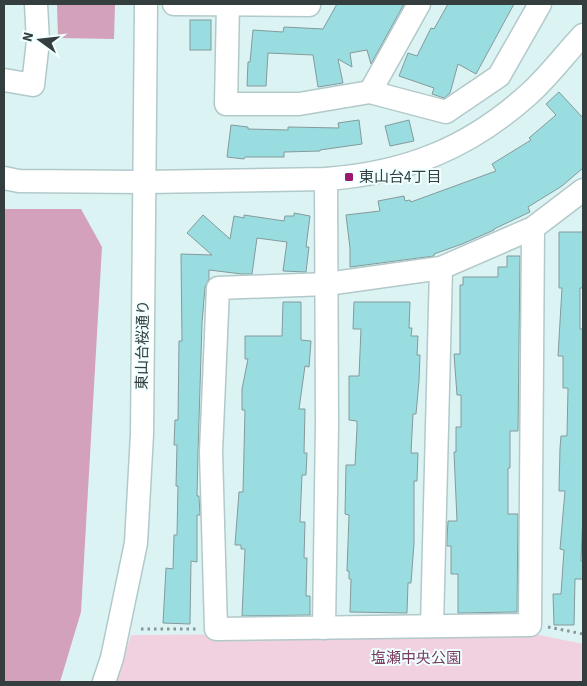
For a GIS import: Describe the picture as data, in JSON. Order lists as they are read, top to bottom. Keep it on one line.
{"streets":{"street":["東山台桜通り"]},"parks":["塩瀬中央公園"],"places":{"transit":["東山台4丁目"]},"north":"left"}
